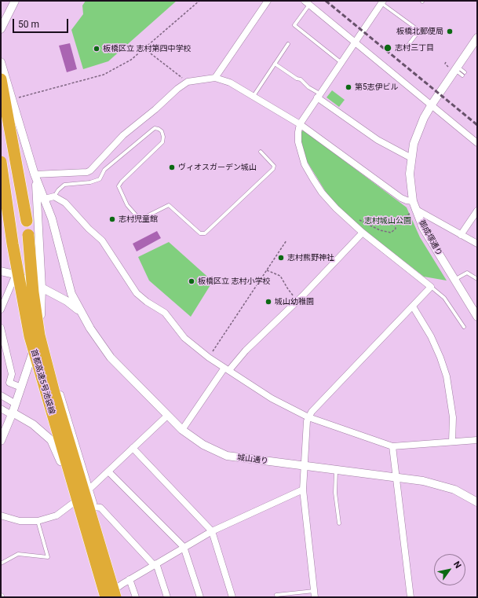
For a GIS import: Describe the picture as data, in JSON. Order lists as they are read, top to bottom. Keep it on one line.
{"streets":{"highway":["首都高速5号池袋線"],"street":["御成塚通り","城山通り"]},"parks":["志村城山公園"],"places":["板橋北郵便局","志村三丁目","板橋区立 志村第四中学校","第5志伊ビル","ヴィオスガーデン城山","志村児童館","志村熊野神社","板橋区立 志村小学校","城山幼稚園"],"scale_bar":"50 m","north":"top right"}
